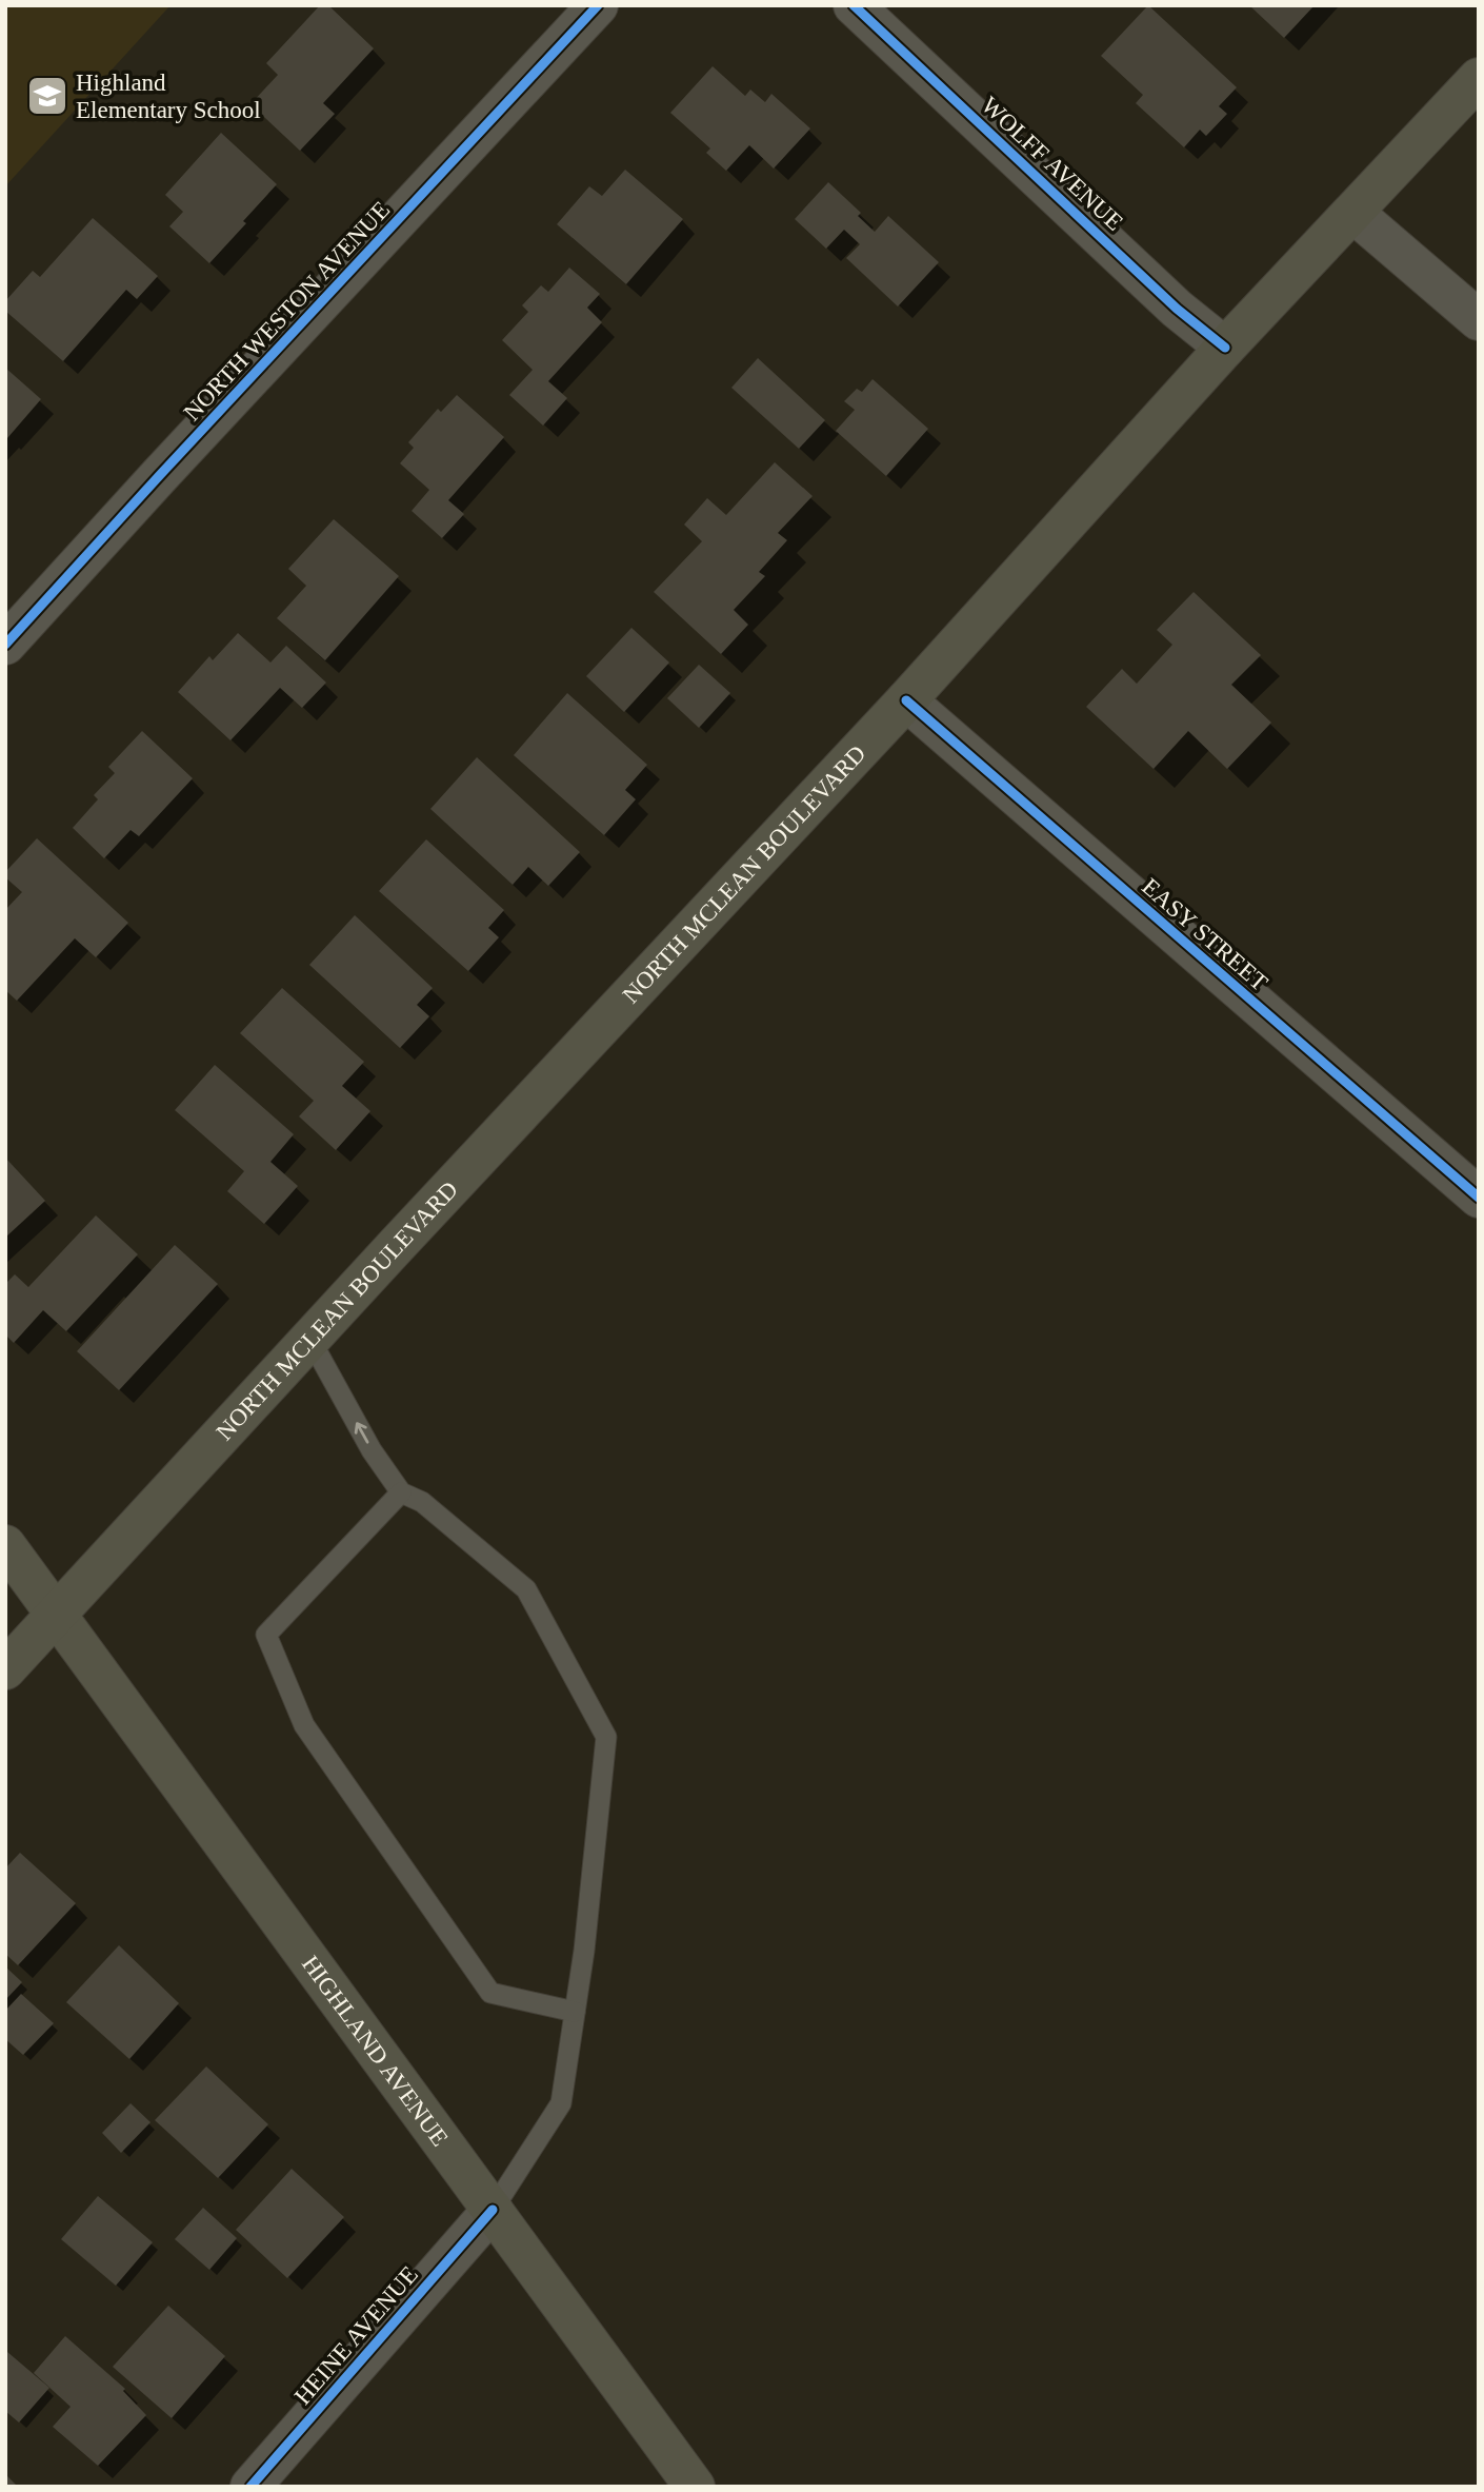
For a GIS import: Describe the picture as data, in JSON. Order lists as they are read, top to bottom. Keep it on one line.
{"streets":{"main road":["NORTH MCLEAN BOULEVARD","HIGHLAND AVENUE"],"street":["WOLFF AVENUE","NORTH WESTON AVENUE","EASY STREET","HEINE AVENUE"]},"crossings":[["WOLFF AVENUE","NORTH MCLEAN BOULEVARD"],["NORTH MCLEAN BOULEVARD","EASY STREET"],["NORTH MCLEAN BOULEVARD","HIGHLAND AVENUE"],["HIGHLAND AVENUE","HEINE AVENUE"]],"places":{"school or university":["Highland Elementary School"]}}
